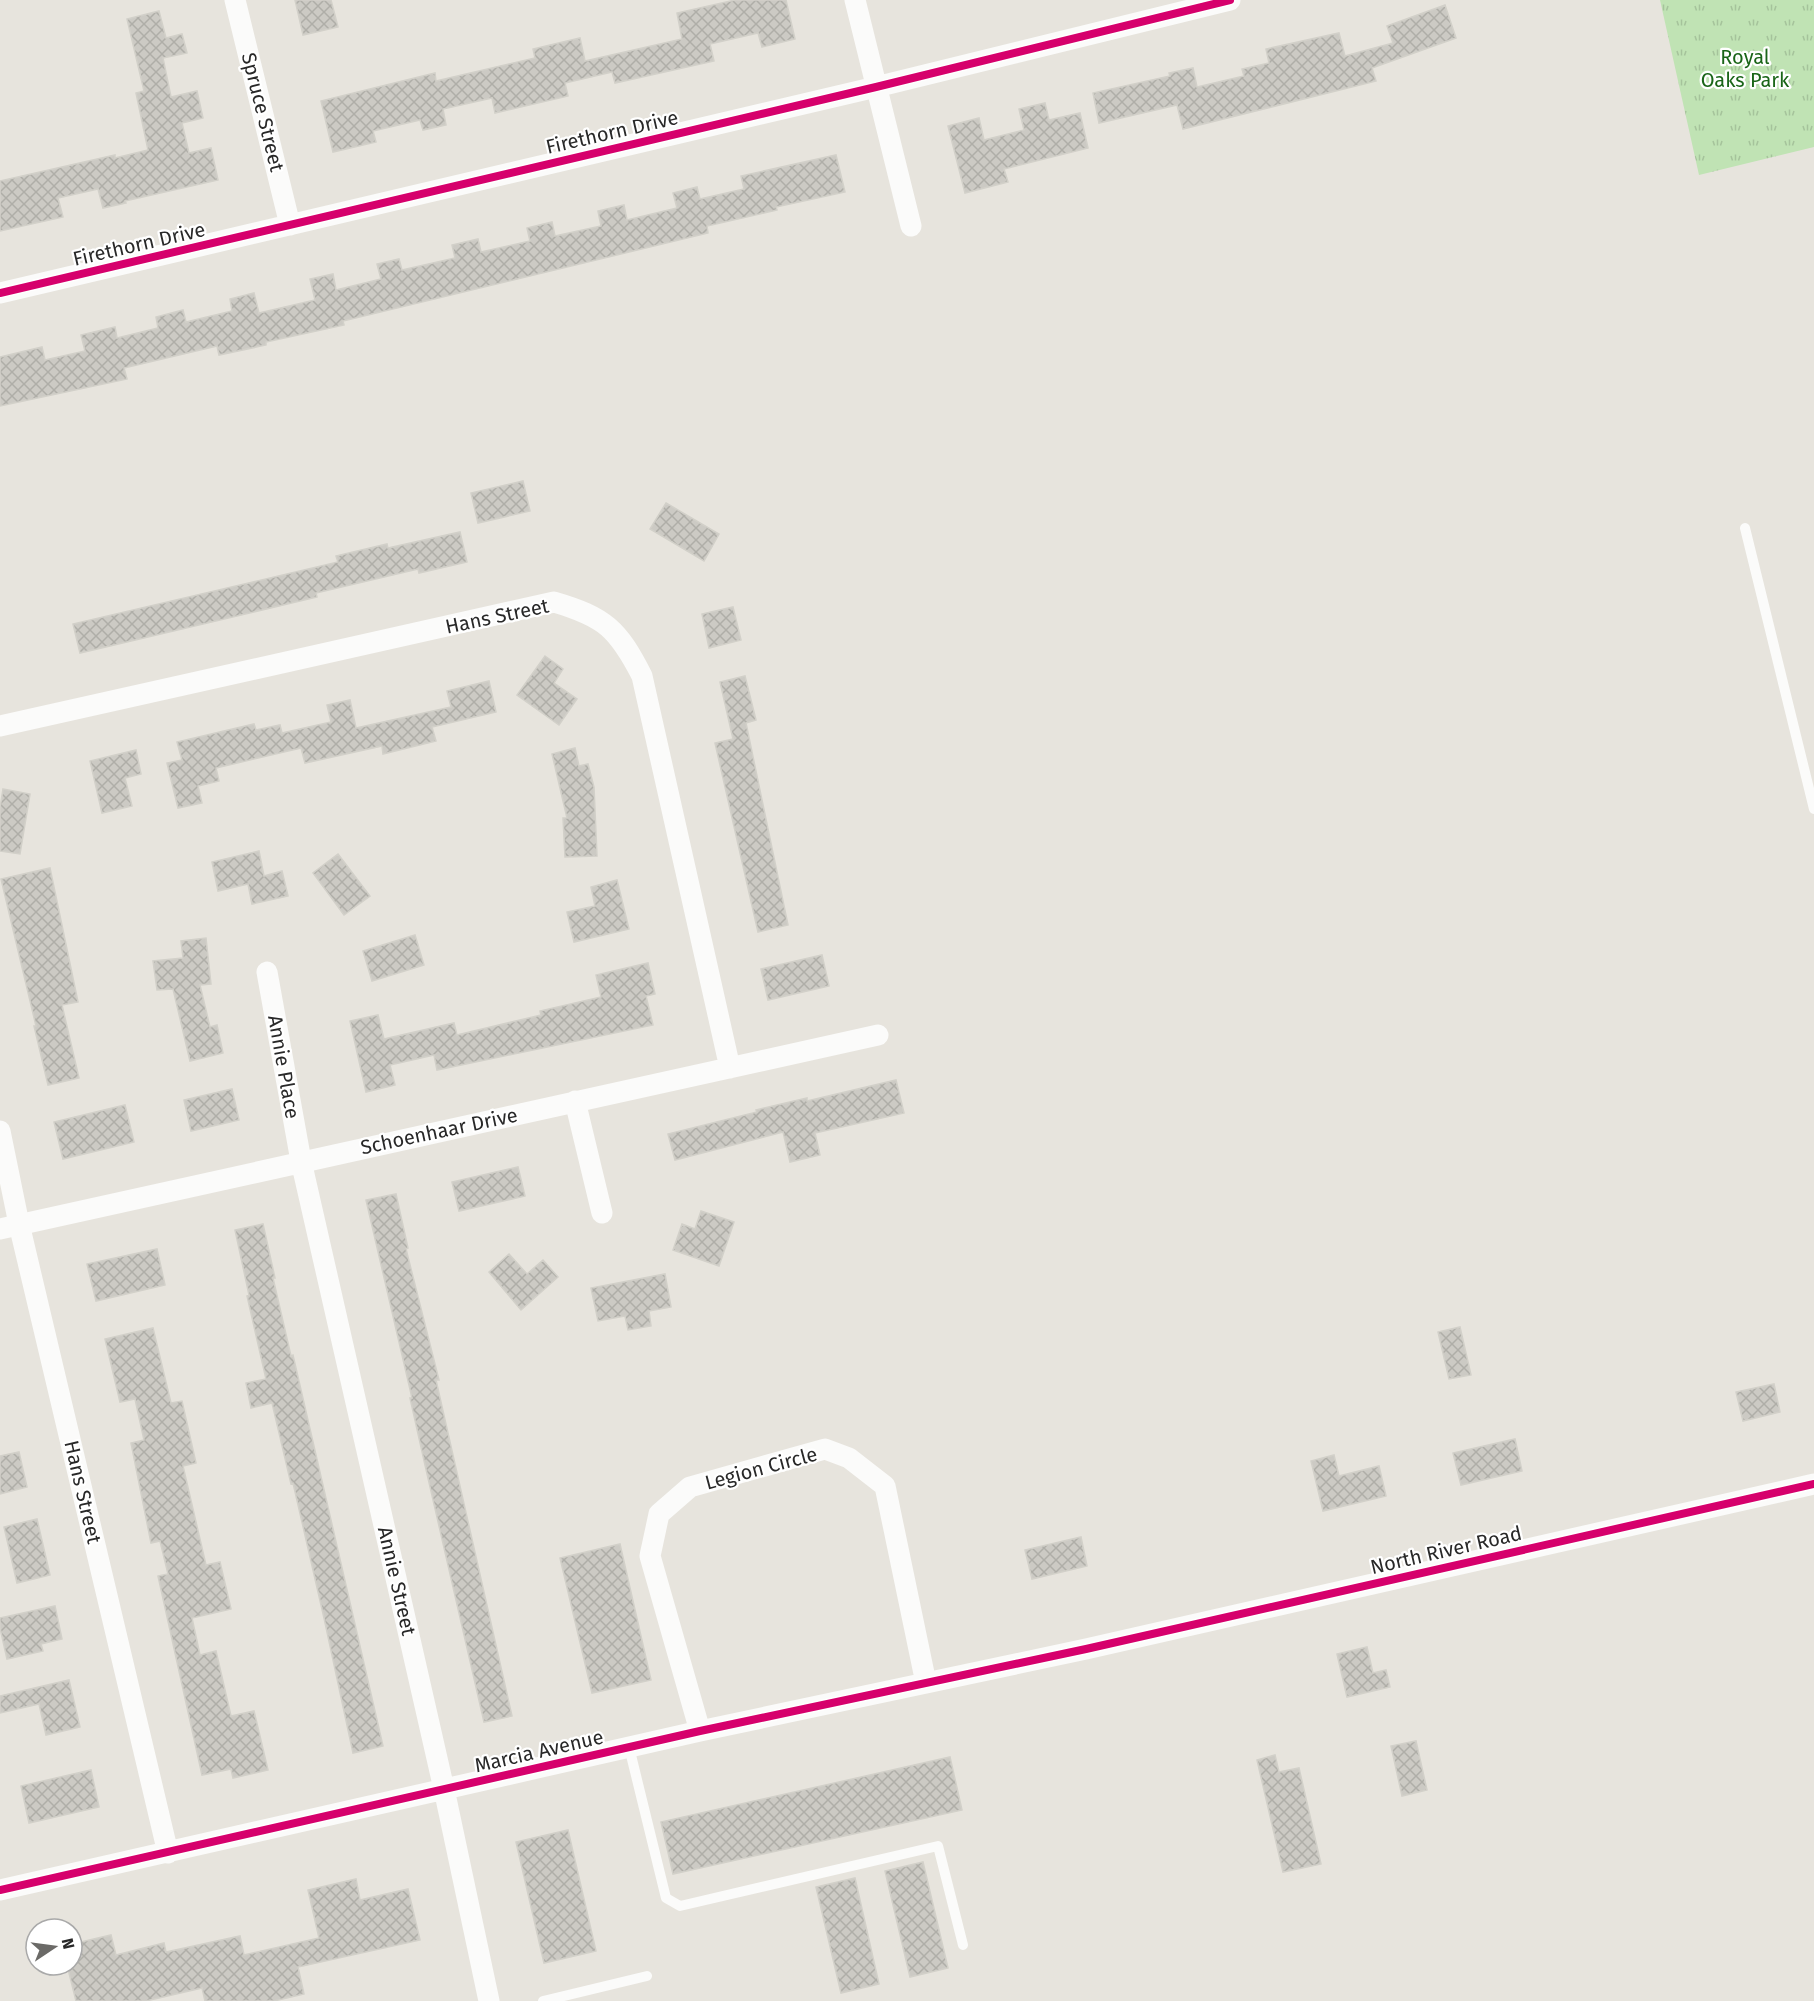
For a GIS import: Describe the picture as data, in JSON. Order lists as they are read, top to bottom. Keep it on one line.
{"streets":{"street":["Spruce Street","Firethorn Drive","Hans Street","Annie Place","Schoenhaar Drive","Legion Circle","North River Road","Annie Street","Marcia Avenue"]},"crossings":[["Spruce Street","Firethorn Drive"],["Hans Street","Schoenhaar Drive"],["Hans Street","Marcia Avenue"],["Annie Place","Schoenhaar Drive"],["Annie Place","Annie Street"],["Schoenhaar Drive","Annie Street"],["Legion Circle","Marcia Avenue"],["North River Road","Marcia Avenue"],["Annie Street","Marcia Avenue"]],"parks":["Royal Oaks Park"],"north":"right"}
